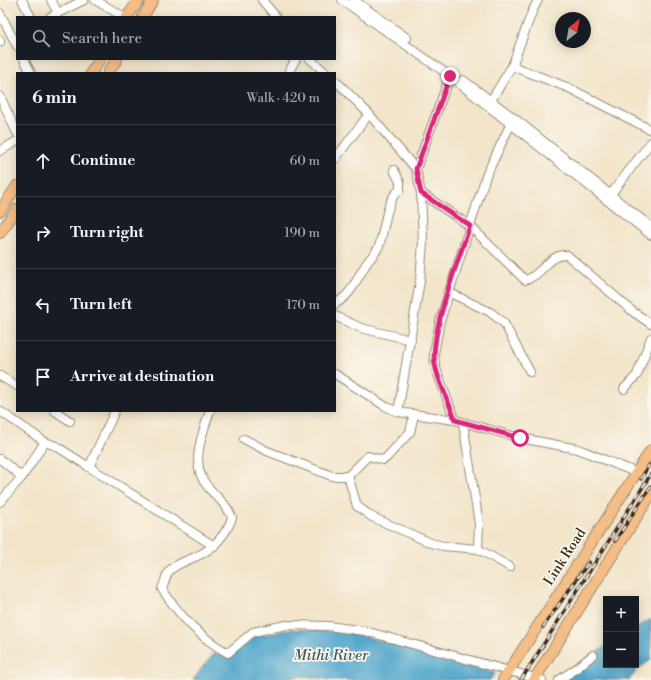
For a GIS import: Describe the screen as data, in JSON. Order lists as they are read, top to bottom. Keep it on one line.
{"streets":{"main road":["Link Road"]},"water":["Mithi River"],"north":"top right","page":{"search":"Search here","heading":["6 min","Walk · 420 m"],"list":[["Continue","60 m"],["Turn right","190 m"],["Turn left","170 m"],"Arrive at destination"],"map_buttons":["+","−"]}}
